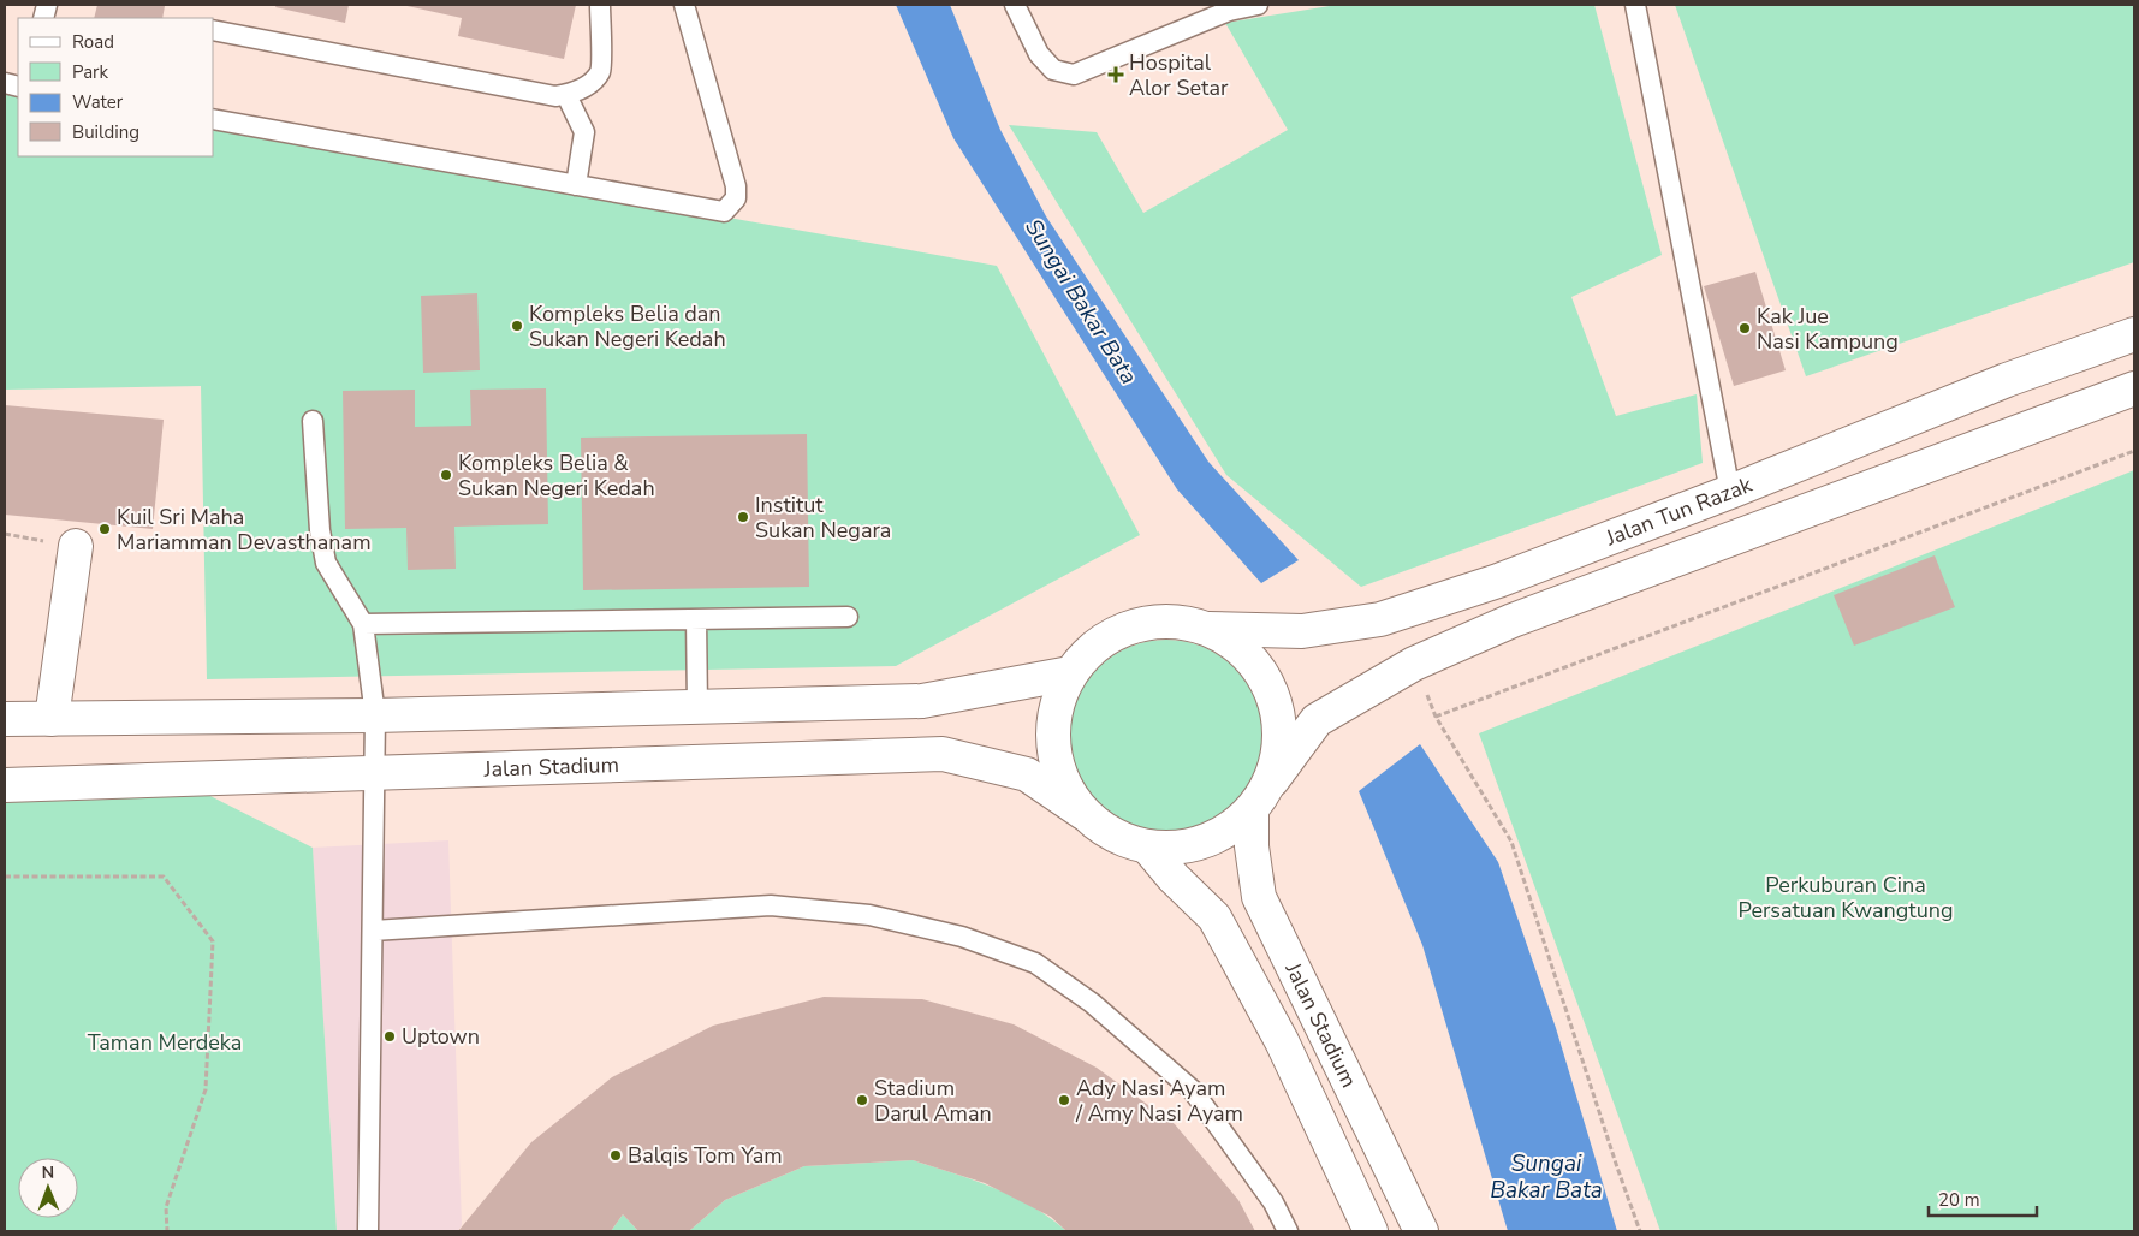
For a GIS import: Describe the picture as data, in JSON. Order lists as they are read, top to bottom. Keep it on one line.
{"streets":{"main road":["Jalan Tun Razak","Jalan Stadium"]},"water":["Sungai Bakar Bata"],"parks":["Perkuburan Cina Persatuan Kwangtung","Taman Merdeka"],"places":{"health":["Hospital Alor Setar"],"other":["Kompleks Belia dan Sukan Negeri Kedah","Kak Jue Nasi Kampung","Kompleks Belia & Sukan Negeri Kedah","Institut Sukan Negara","Kuil Sri Maha Mariamman Devasthanam","Uptown","Stadium Darul Aman","Ady Nasi Ayam / Amy Nasi Ayam","Balqis Tom Yam"]},"legend":["Road","Park","Water","Building"],"scale_bar":"20 m","north":"top"}
